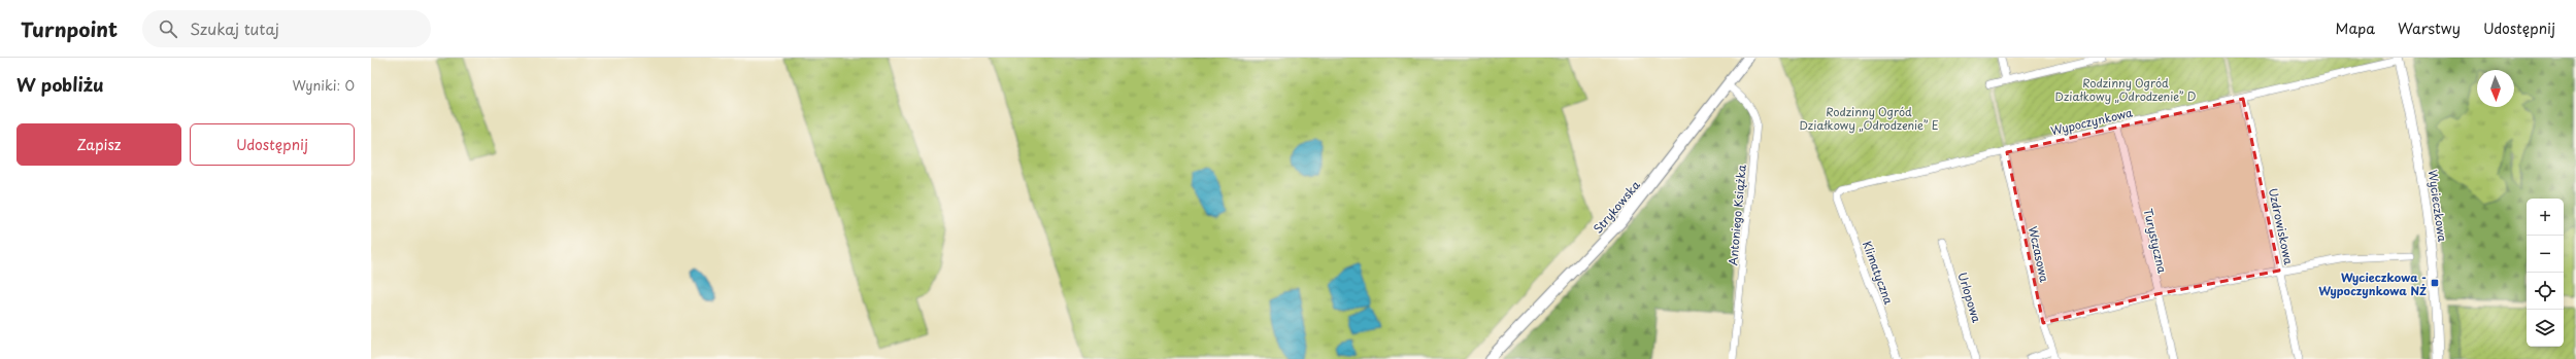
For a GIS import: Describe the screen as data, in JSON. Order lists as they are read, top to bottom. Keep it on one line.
{"streets":{"main road":["Strykowska"],"street":["Wypoczynkowa","Wycieczkowa","Antoniego Książka","Uzdrowiskowa","Turystyczna","Wczasowa","Klimatyczna","Urlopowa"]},"crossings":[["Wypoczynkowa","Wycieczkowa"],["Wypoczynkowa","Uzdrowiskowa"],["Wypoczynkowa","Turystyczna"],["Wypoczynkowa","Wczasowa"],["Wypoczynkowa","Klimatyczna"],["Strykowska","Antoniego Książka"]],"parks":["Rodzinny Ogród Działkowy „Odrodzenie” D","Rodzinny Ogród Działkowy „Odrodzenie” E"],"places":{"transit":["Wycieczkowa - Wypoczynkowa NŻ"]},"north":"bottom","page":{"header":"Turnpoint","search":"Szukaj tutaj","nav":["Mapa","Warstwy","Udostępnij"],"heading":["W pobliżu","Wyniki: 0"],"buttons":["Zapisz","Udostępnij"],"map_buttons":["+","−"]}}
